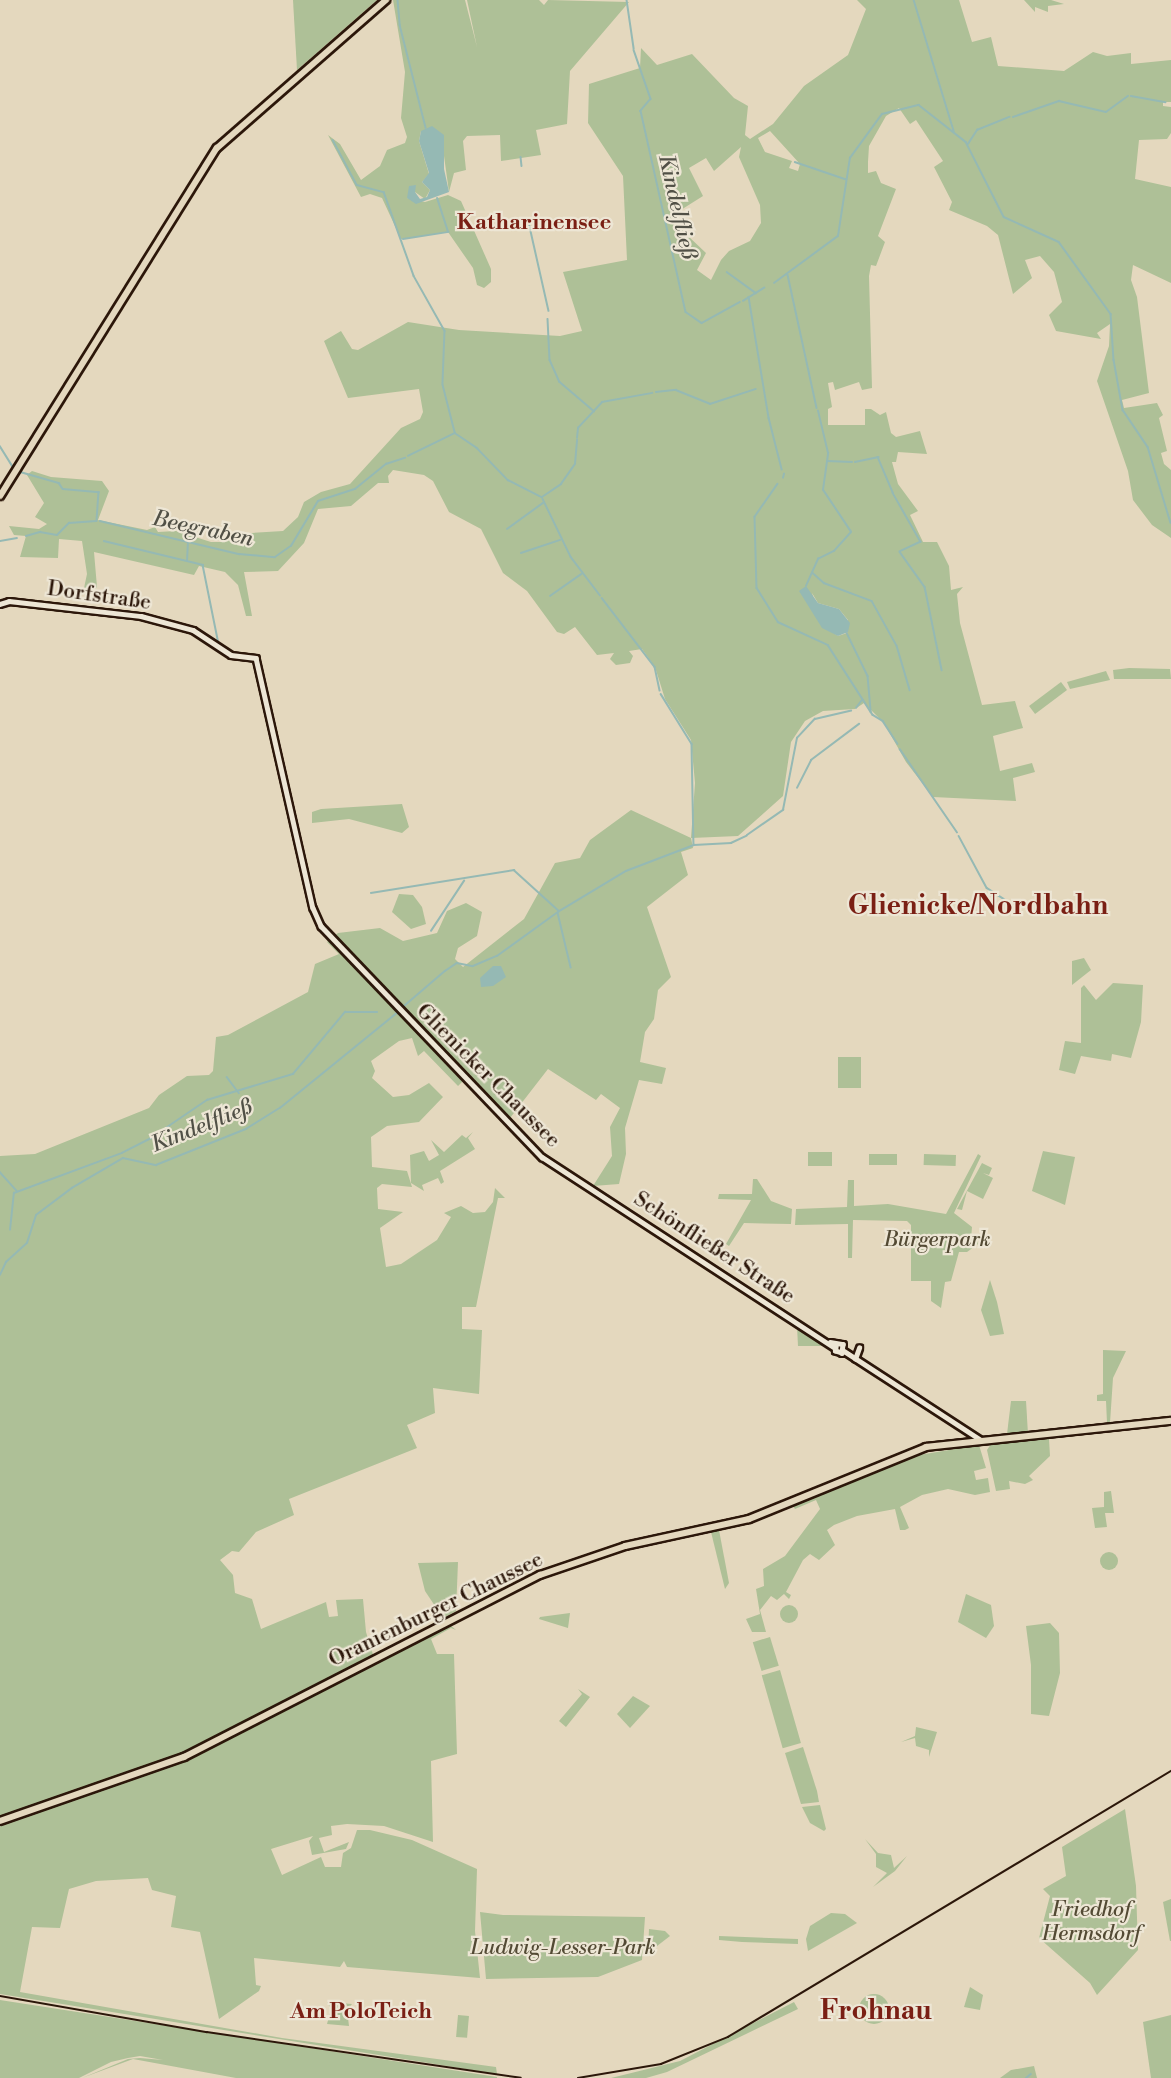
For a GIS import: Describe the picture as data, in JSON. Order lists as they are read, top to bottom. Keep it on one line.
{"streets":{"main road":["Dorfstraße","Glienicker Chaussee","Schönfließer Straße","Oranienburger Chaussee"]},"crossings":[["Dorfstraße","Glienicker Chaussee"],["Glienicker Chaussee","Schönfließer Straße"]],"districts":["Katharinensee","Glienicke/Nordbahn","Am PoloTeich","Frohnau"],"water":["Kindelfließ","Beegraben"],"parks":["Bürgerpark","Friedhof Hermsdorf","Ludwig-Lesser-Park"]}
